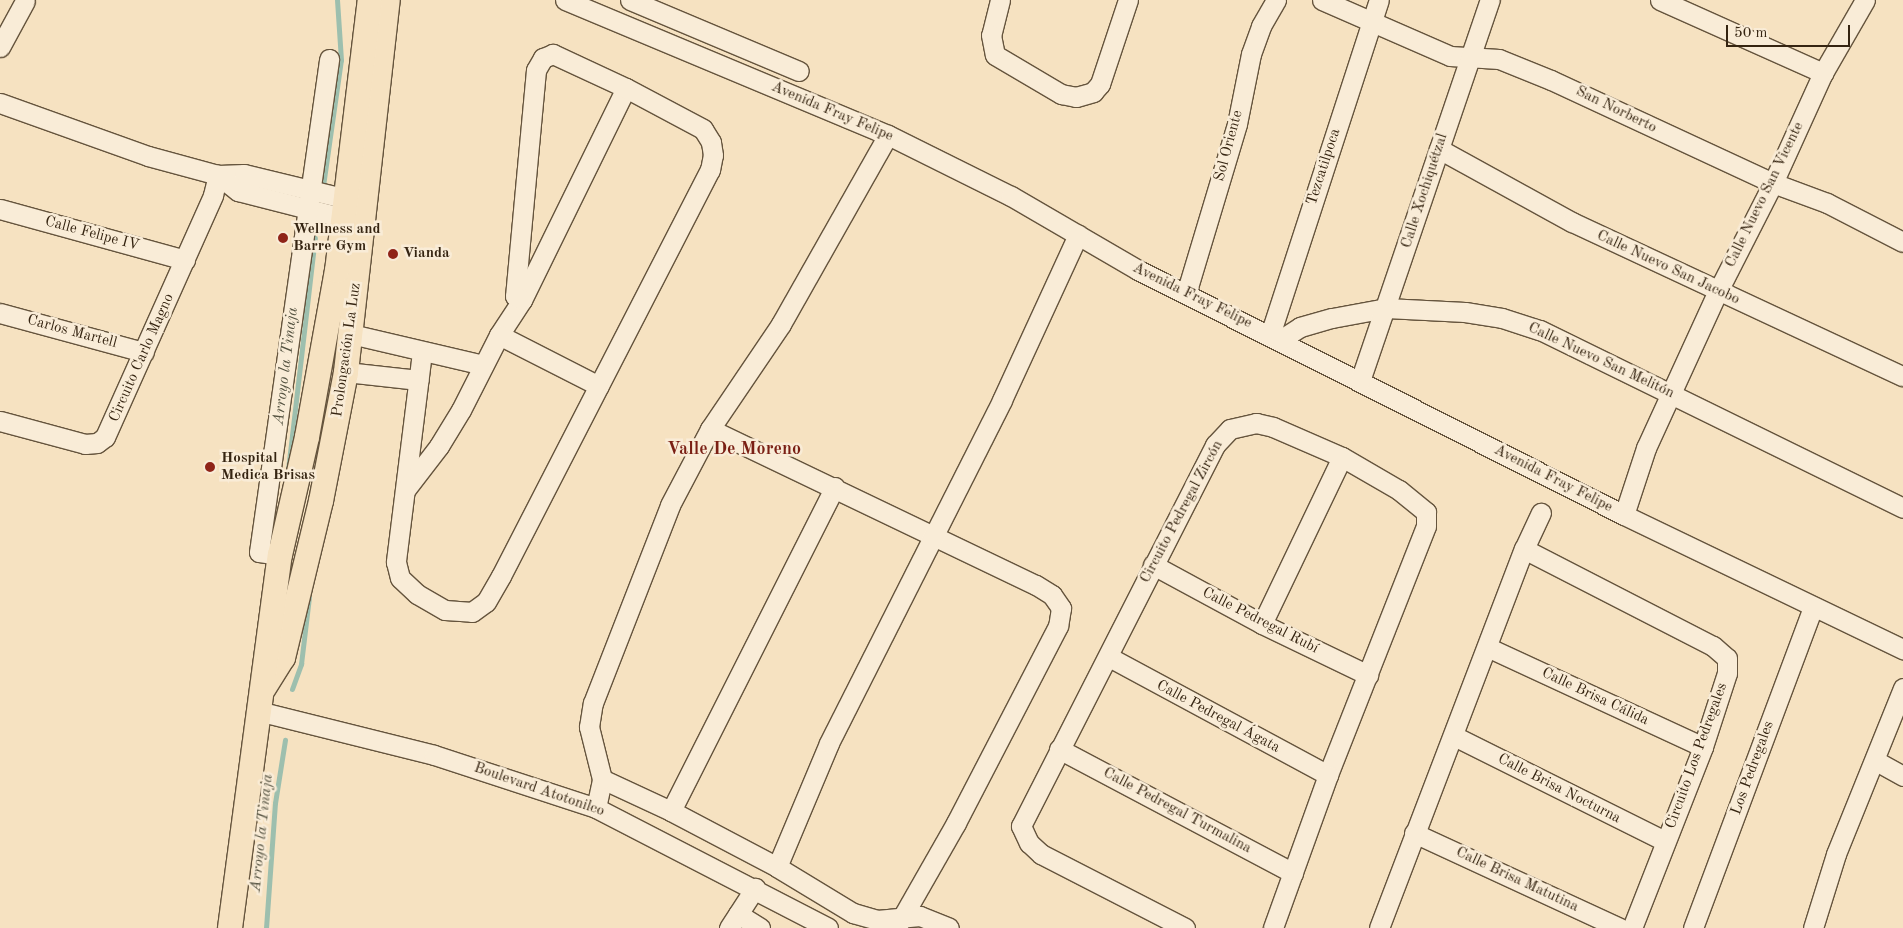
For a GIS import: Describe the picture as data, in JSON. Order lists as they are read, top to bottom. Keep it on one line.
{"streets":{"main road":["Prolongación La Luz"],"street":["San Norberto","Avenida Fray Felipe","Sol Oriente","Tezcatilpoca","Calle Xochiquétzal","Calle Nuevo San Vicente","Calle Felipe IV","Calle Nuevo San Jacobo","Carlos Martell","Circuito Carlo Magno","Calle Nuevo San Melitón","Circuito Pedregal Zircón","Calle Pedregal Rubí","Calle Brisa Cálida","Calle Pedregal Ágata","Circuito Los Pedregales","Los Pedregales","Calle Brisa Nocturna","Boulevard Atotonilco","Calle Pedregal Turmalina","Calle Brisa Matutina"]},"crossings":[["San Norberto","Tezcatilpoca"],["San Norberto","Calle Xochiquétzal"],["San Norberto","Calle Nuevo San Vicente"],["Avenida Fray Felipe","Sol Oriente"],["Avenida Fray Felipe","Tezcatilpoca"],["Avenida Fray Felipe","Calle Xochiquétzal"],["Avenida Fray Felipe","Calle Nuevo San Vicente"],["Avenida Fray Felipe","Calle Nuevo San Melitón"],["Avenida Fray Felipe","Los Pedregales"],["Tezcatilpoca","Calle Nuevo San Melitón"],["Calle Xochiquétzal","Calle Nuevo San Jacobo"],["Calle Xochiquétzal","Calle Nuevo San Melitón"],["Calle Nuevo San Vicente","Calle Nuevo San Jacobo"],["Calle Nuevo San Vicente","Calle Nuevo San Melitón"],["Calle Felipe IV","Circuito Carlo Magno"],["Carlos Martell","Circuito Carlo Magno"],["Prolongación La Luz","Boulevard Atotonilco"],["Circuito Pedregal Zircón","Calle Pedregal Rubí"],["Circuito Pedregal Zircón","Calle Pedregal Ágata"],["Circuito Pedregal Zircón","Calle Pedregal Turmalina"],["Calle Brisa Cálida","Circuito Los Pedregales"],["Circuito Los Pedregales","Calle Brisa Nocturna"]],"districts":["Valle De Moreno"],"water":["Arroyo la Tinaja"],"places":["Wellness and Barre Gym","Vianda","Hospital Medica Brisas"],"scale_bar":"50 m"}
